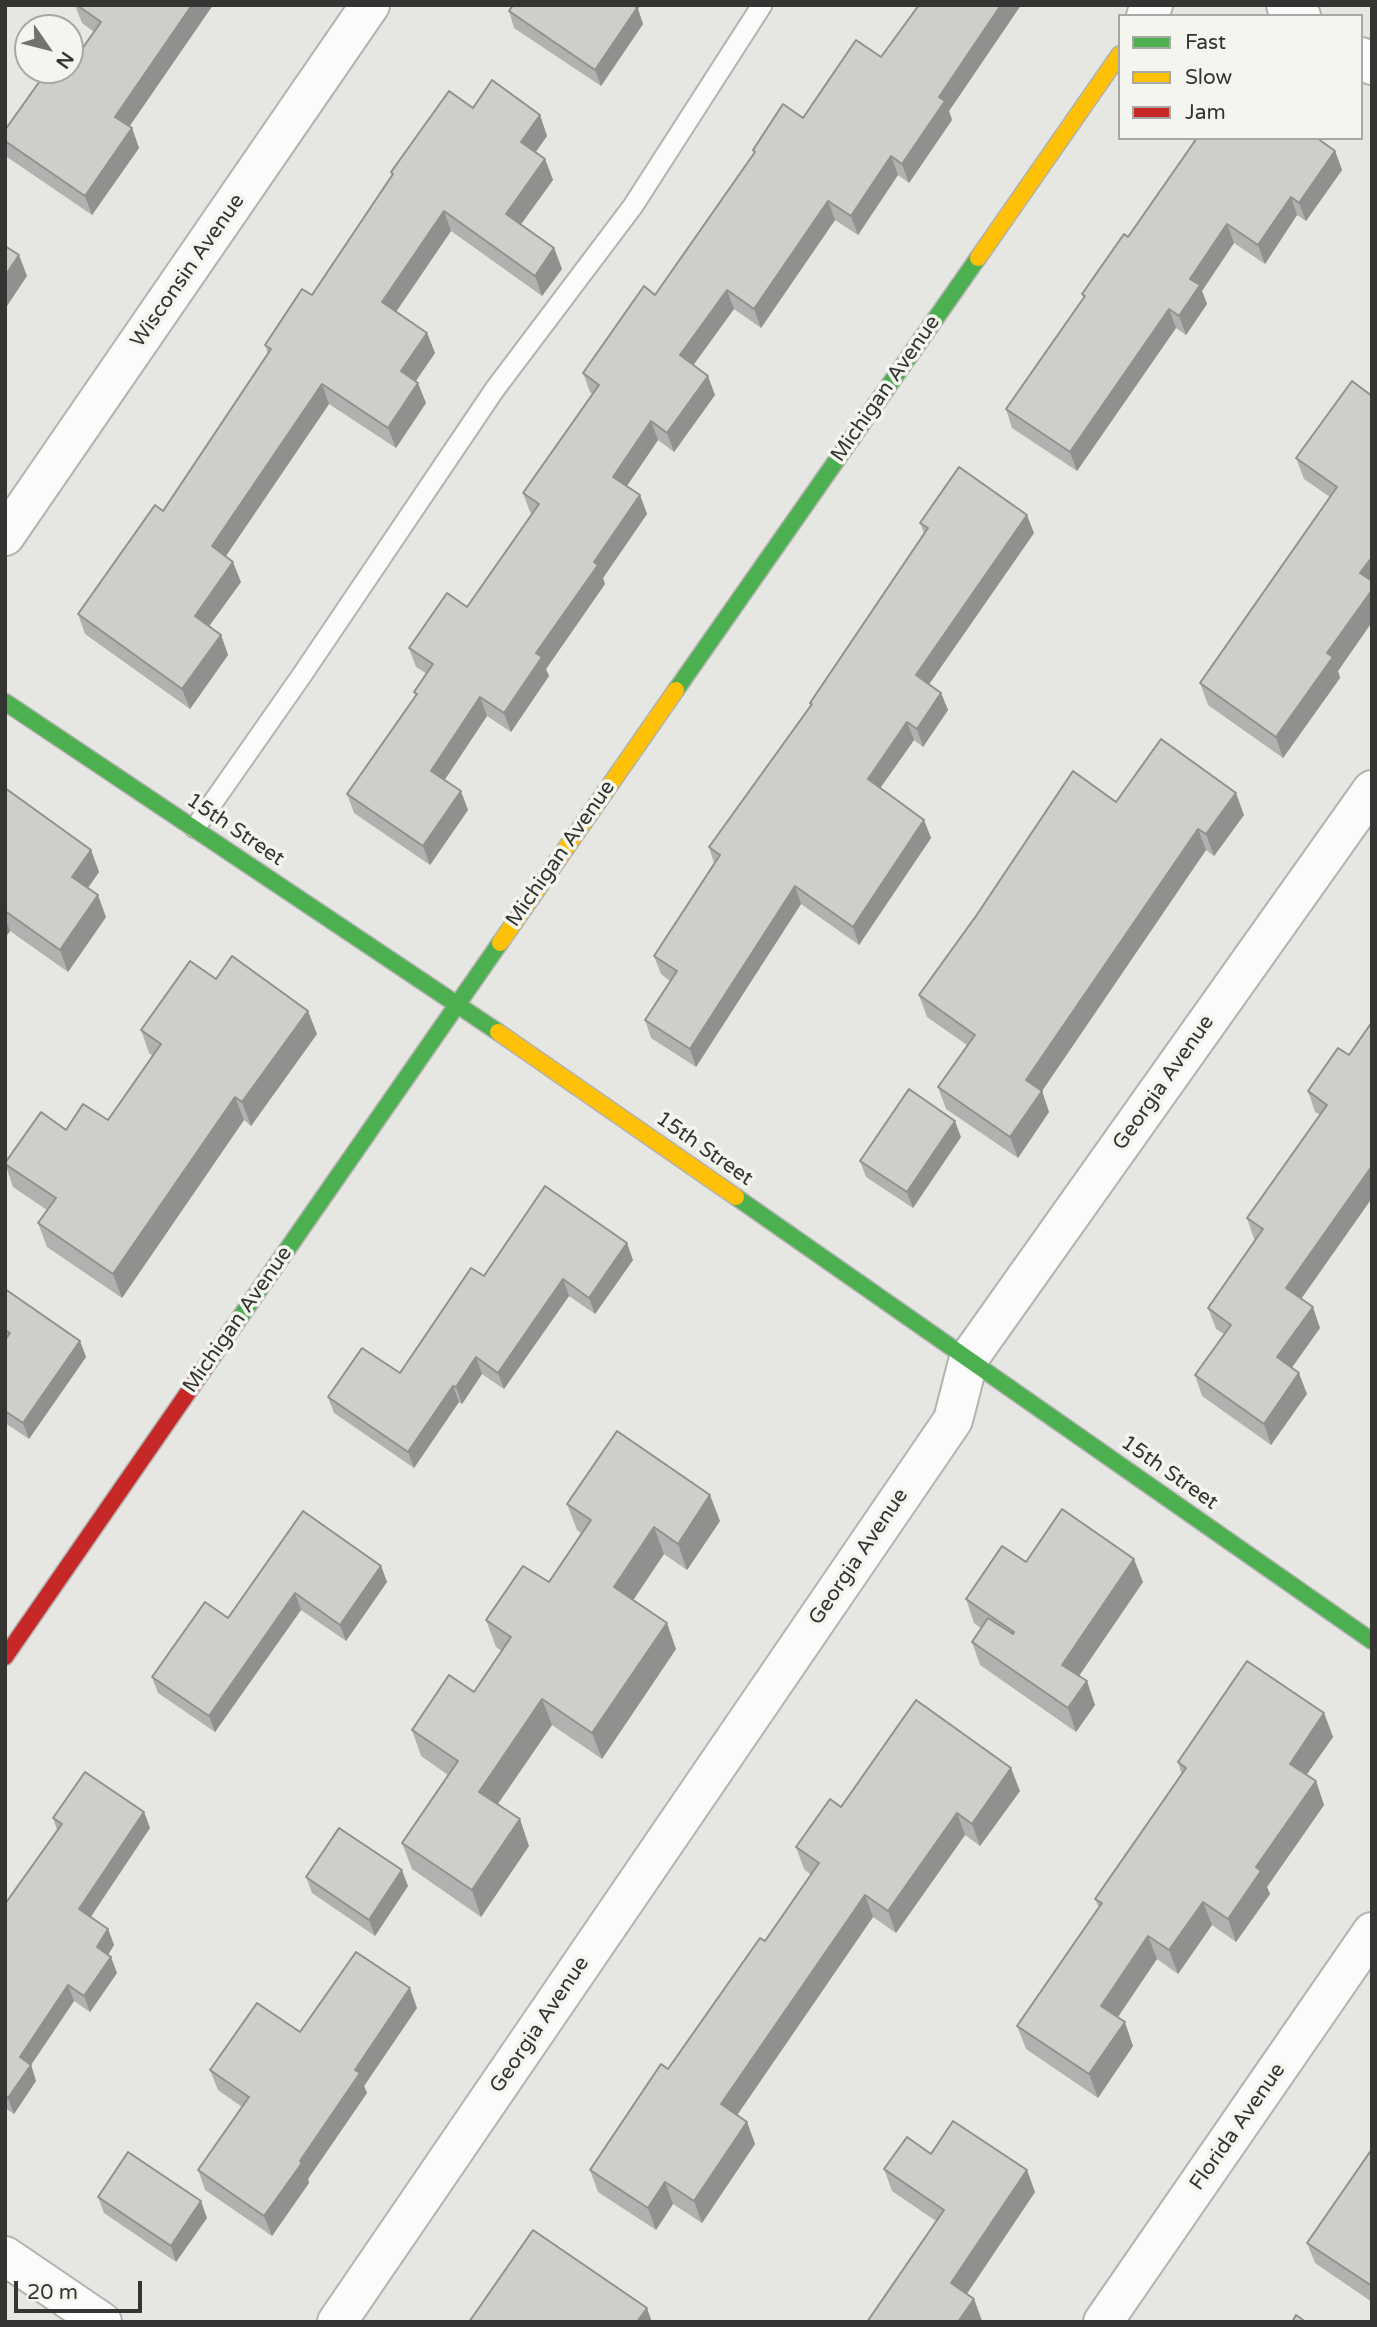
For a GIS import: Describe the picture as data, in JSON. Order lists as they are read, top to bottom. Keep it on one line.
{"streets":{"street":["Wisconsin Avenue","Michigan Avenue","15th Street","Georgia Avenue","Florida Avenue"]},"crossings":[["Michigan Avenue","15th Street"],["15th Street","Georgia Avenue"]],"legend":["Fast","Slow","Jam"],"scale_bar":"20 m","north":"bottom right"}
